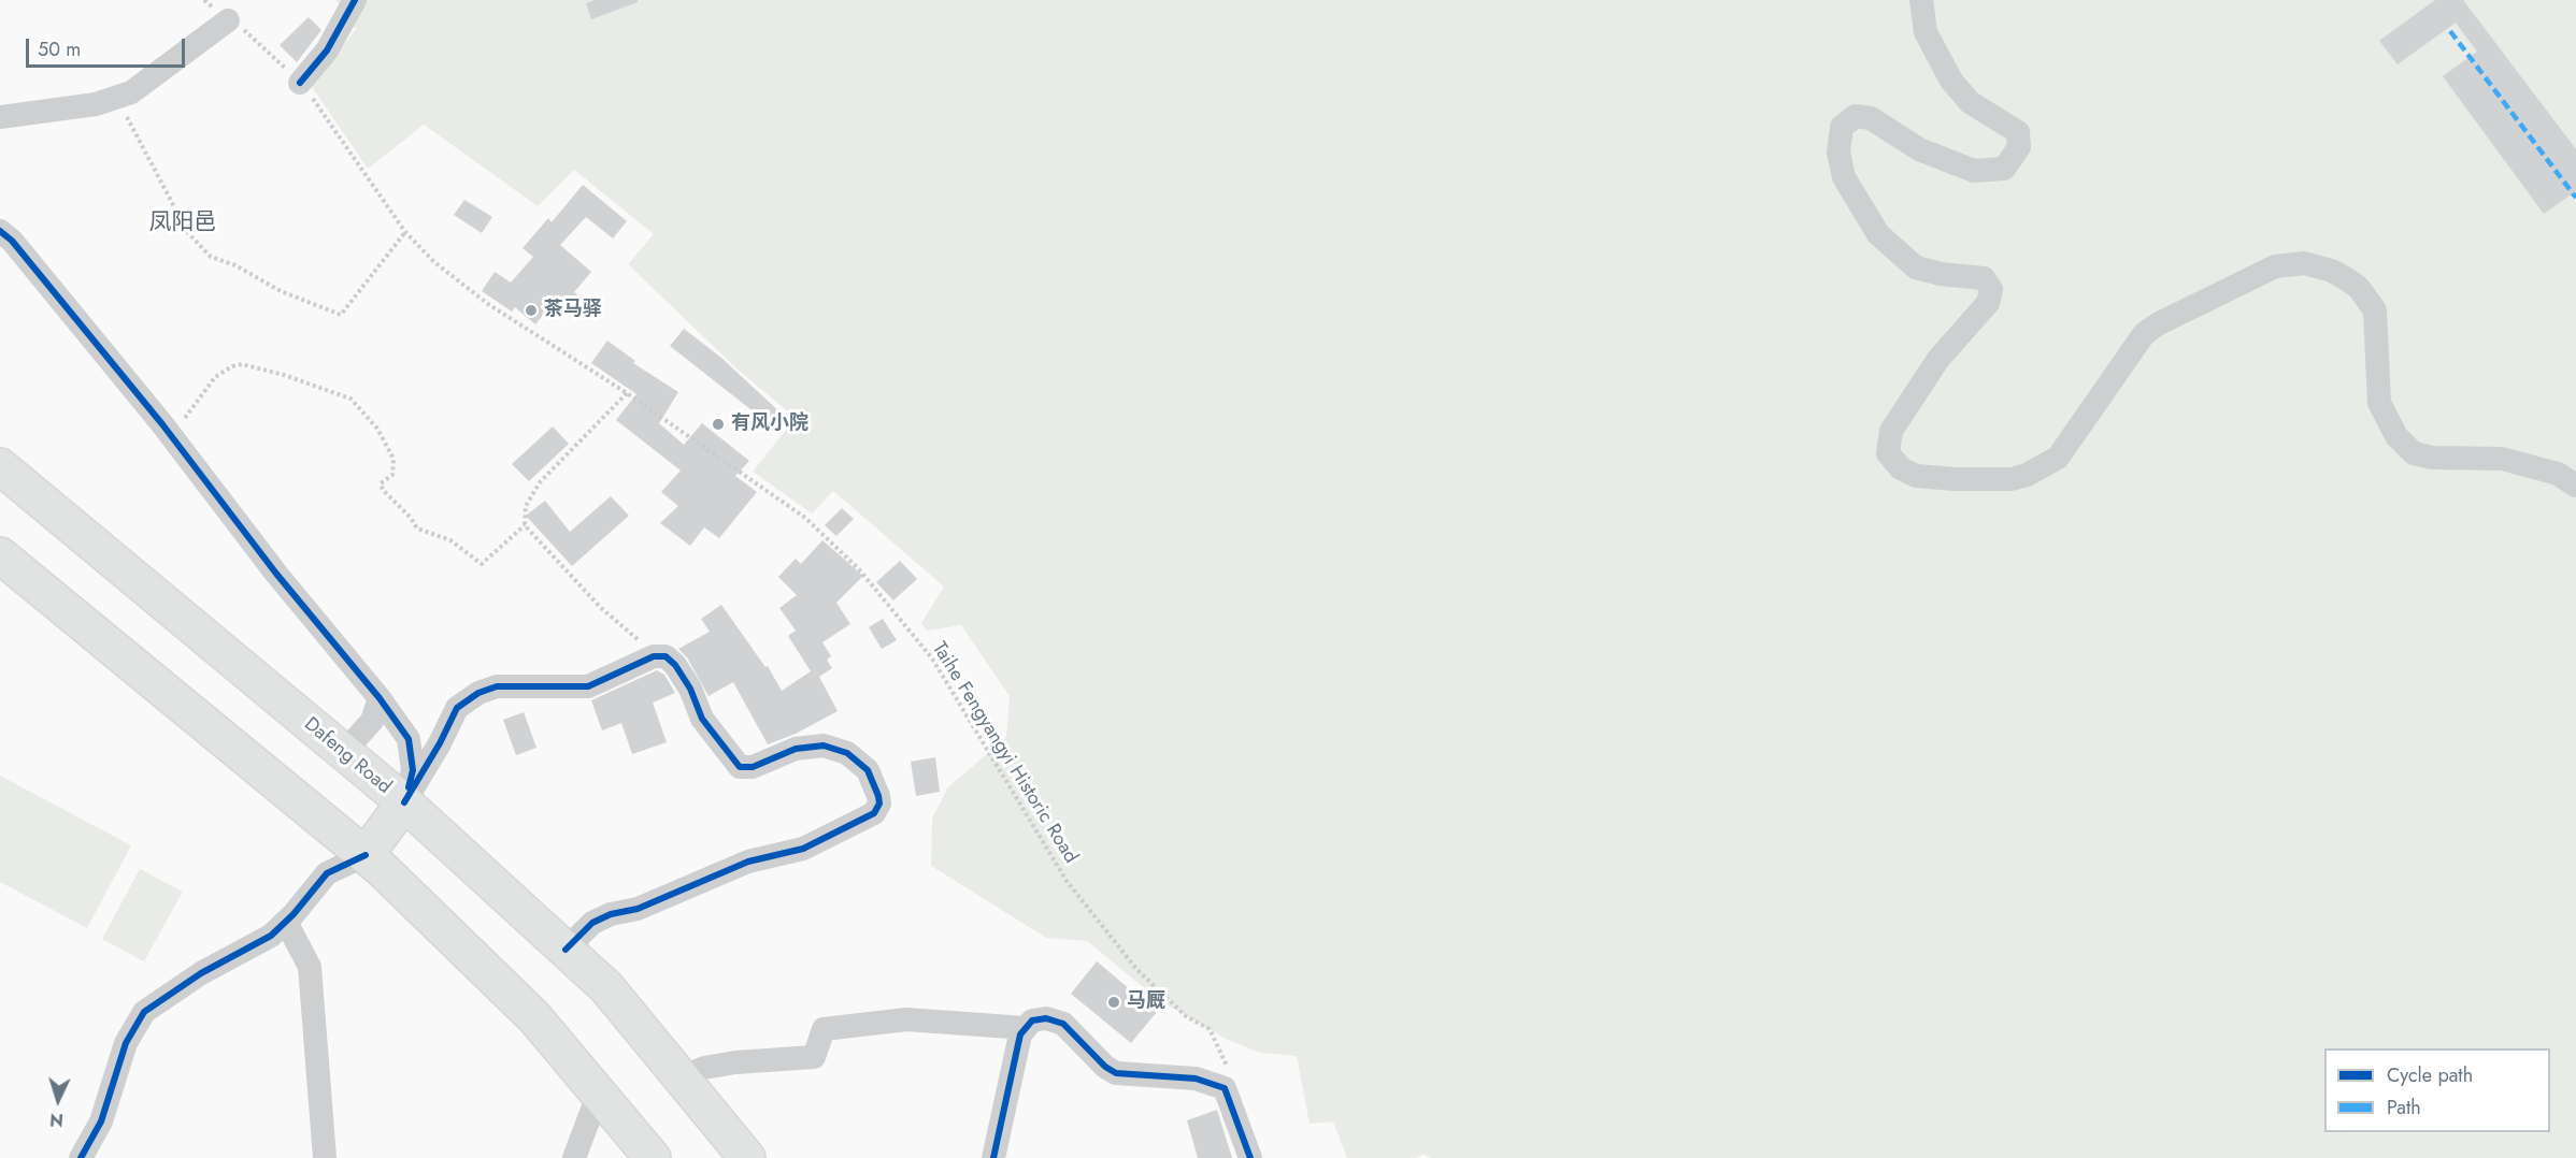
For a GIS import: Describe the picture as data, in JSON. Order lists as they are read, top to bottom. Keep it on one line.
{"streets":{"highway":["Dafeng Road"],"path":["Taihe Fengyangyi Historic Road"]},"districts":["凤阳邑"],"places":["茶马驿","有风小院","马厩"],"legend":["Cycle path","Path"],"scale_bar":"50 m","north":"bottom"}
